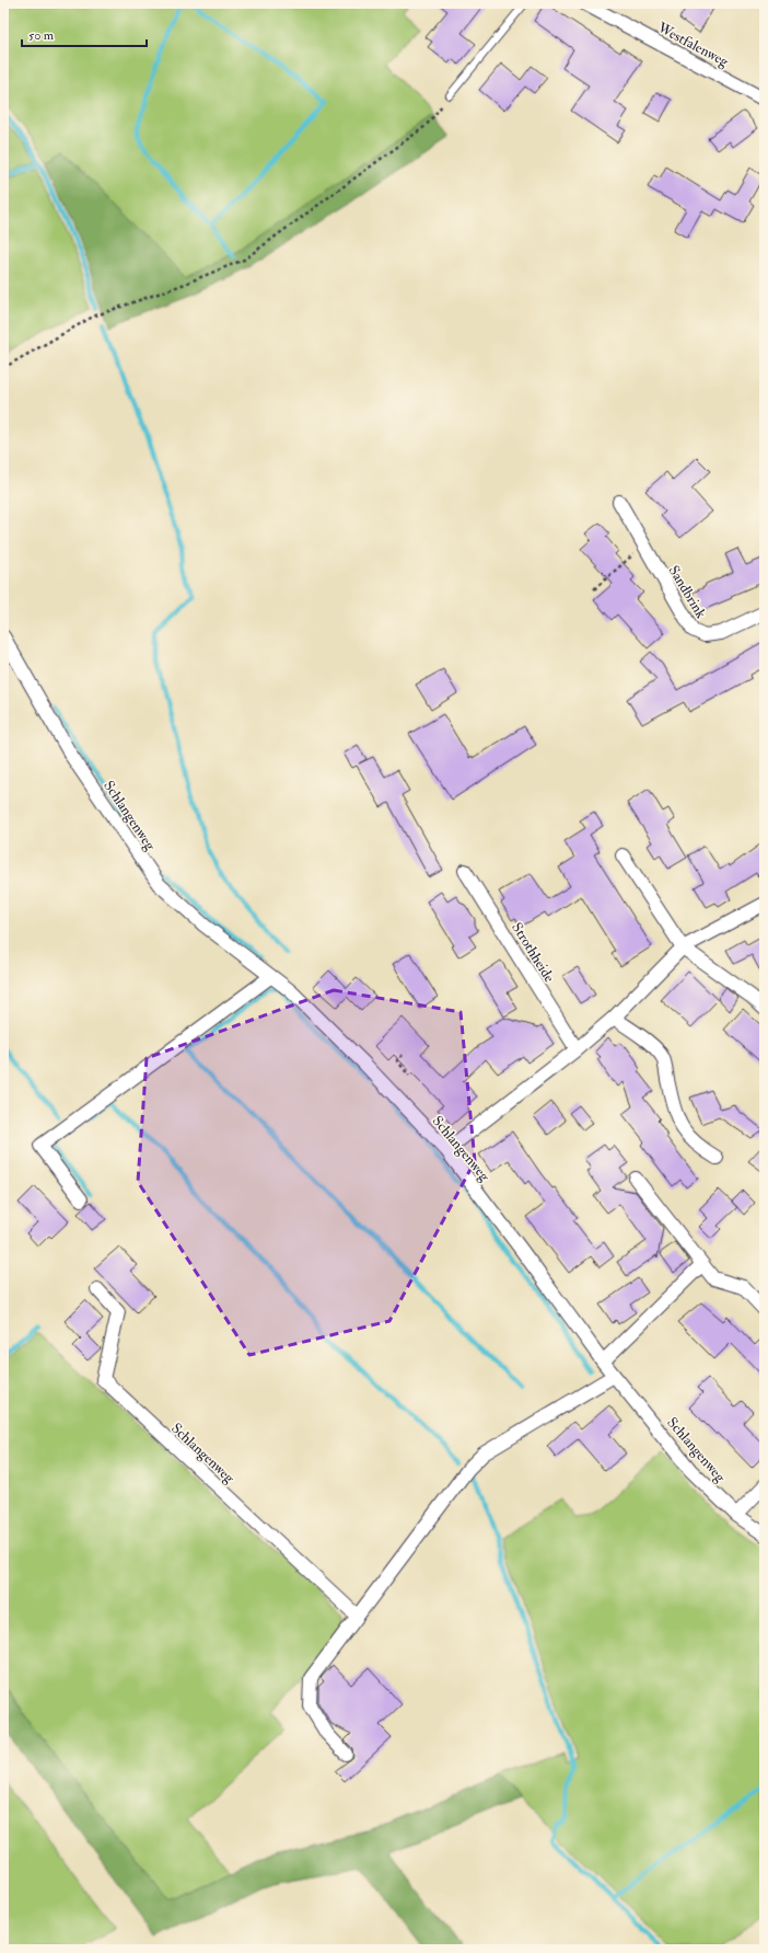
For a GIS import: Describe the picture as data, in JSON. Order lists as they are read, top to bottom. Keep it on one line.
{"streets":{"street":["Westfalenweg","Sandbrink","Schlangenweg","Strothheide"]},"scale_bar":"50 m"}
